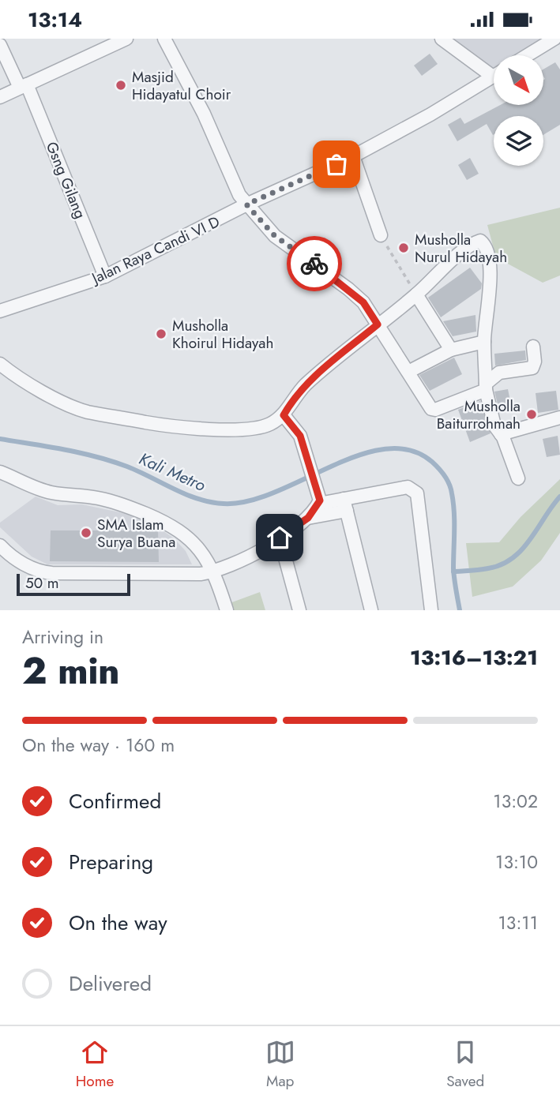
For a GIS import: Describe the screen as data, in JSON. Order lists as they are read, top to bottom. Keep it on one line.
{"streets":{"street":["Gsng Gilang","Jalan Raya Candi VI D"]},"crossings":[["Gsng Gilang","Jalan Raya Candi VI D"]],"water":["Kali Metro"],"places":["Masjid Hidayatul Choir","Musholla Nurul Hidayah","Musholla Khoirul Hidayah","Musholla Baiturrohmah","SMA Islam Surya Buana"],"scale_bar":"50 m","north":"bottom right","page":{"status":"13:14","scale":"50 m","heading":["2 min","Arriving in","13:16–13:21"],"bar":"On the way · 160 m","list":[["Confirmed","13:02"],["Preparing","13:10"],["On the way","13:11"],"Delivered"],"tabs":["Home","Map","Saved"]}}
